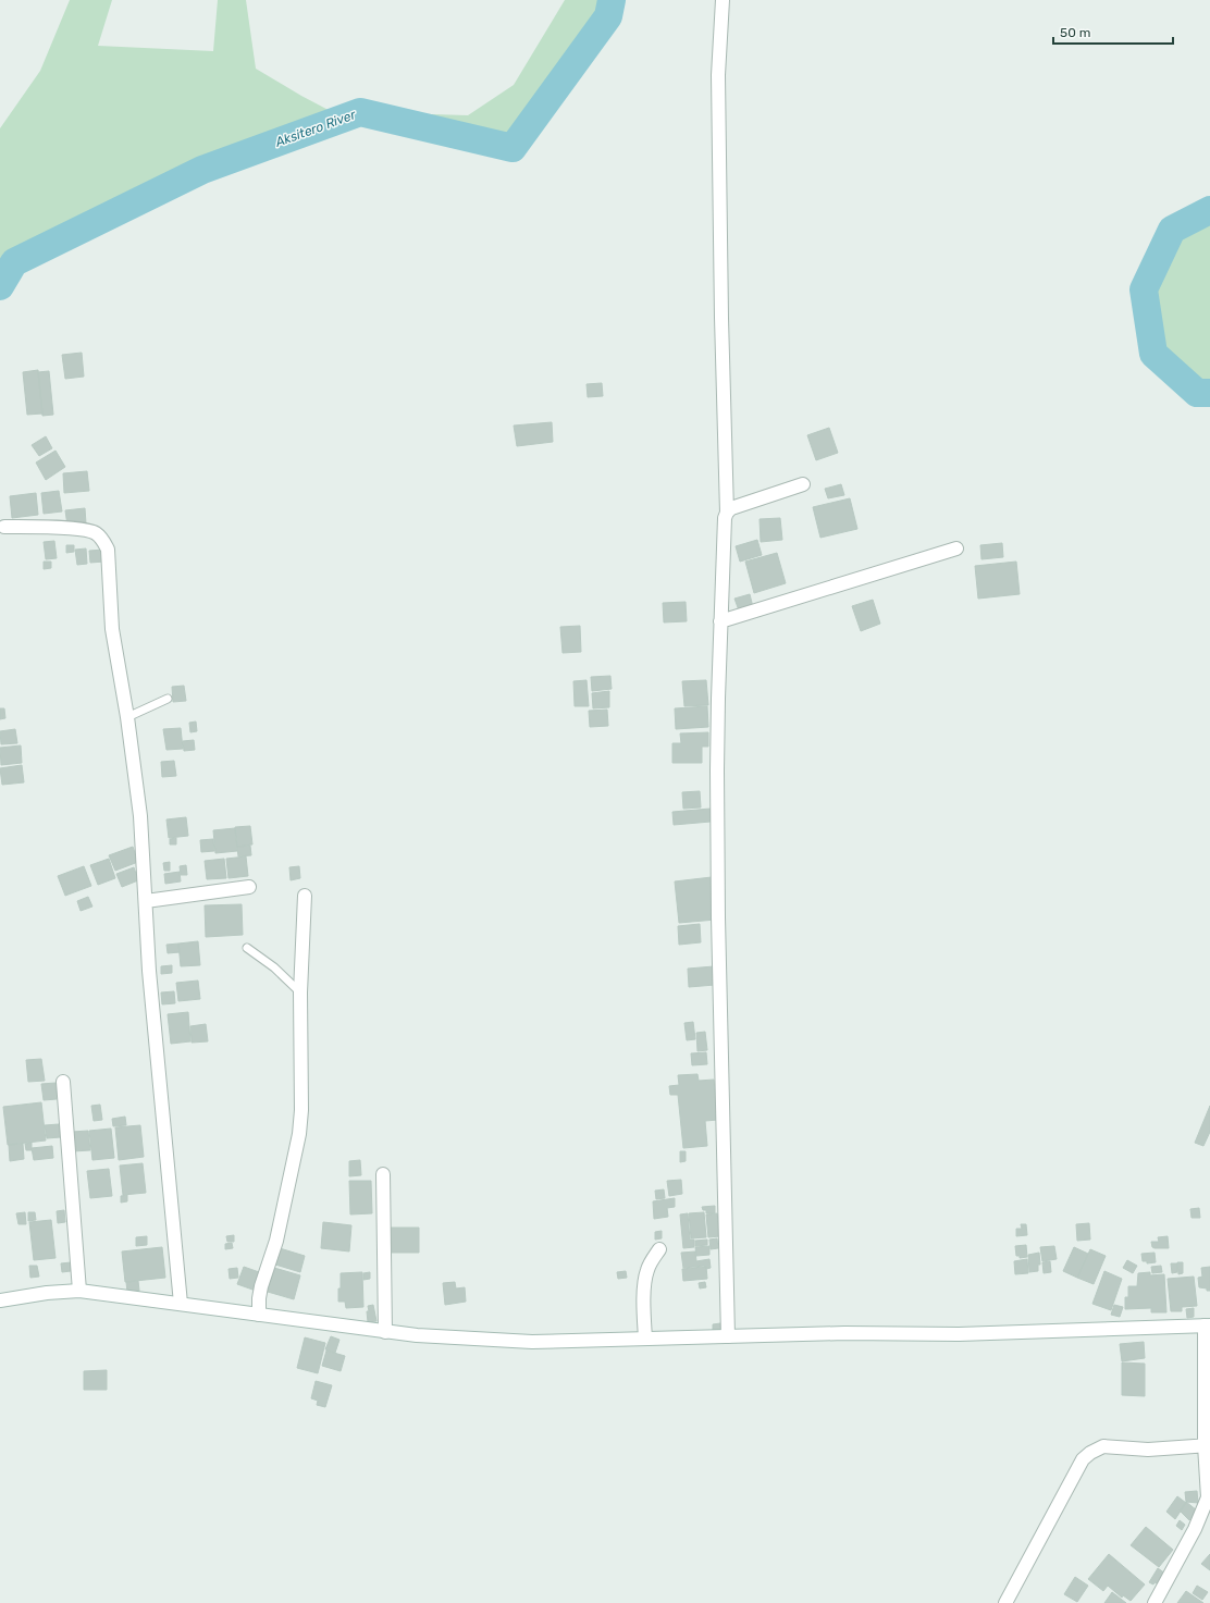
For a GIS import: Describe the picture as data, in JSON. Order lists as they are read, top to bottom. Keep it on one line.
{"water":["Aksitero River"],"scale_bar":"50 m"}
